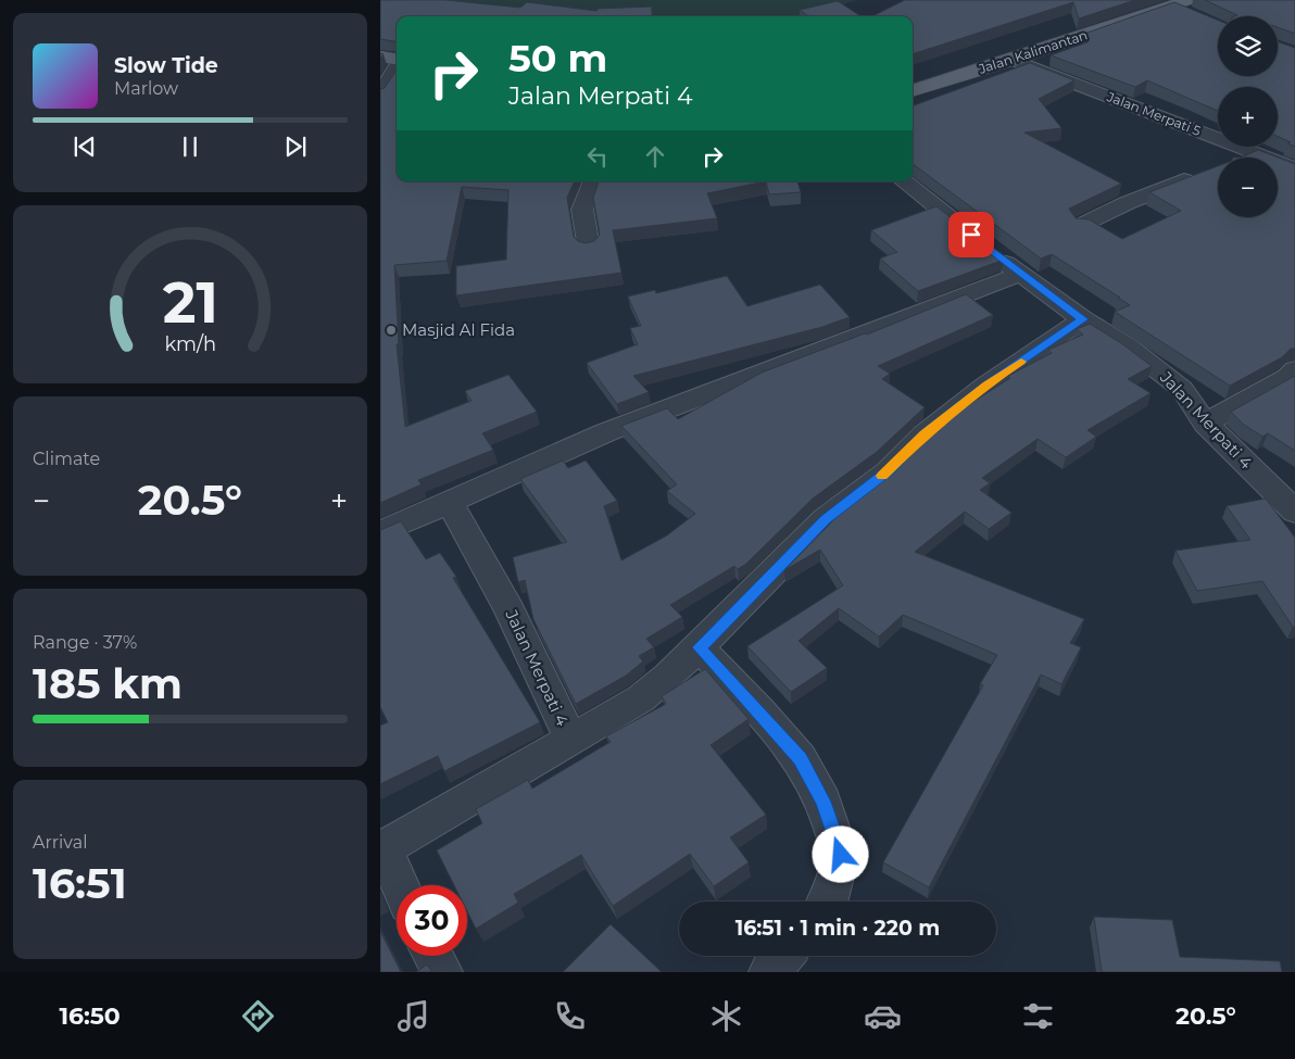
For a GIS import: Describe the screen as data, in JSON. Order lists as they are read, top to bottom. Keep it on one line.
{"streets":{"main road":["Jalan Kalimantan"],"street":["Jalan Merpati 5","Jalan Merpati 4"]},"crossings":[["Jalan Kalimantan","Jalan Merpati 5"]],"places":["Masjid Al Fida"],"page":{"map_buttons":["+","−"],"turn":["50 m","Jalan Merpati 4"],"song":["Slow Tide","Marlow"],"tile":["Climate",["Range · 37%","185 km"],["Arrival","16:51"]],"heat":["−","20.5°","+"],"limit":"30","trip":"16:51 · 1 min · 220 m","tabs":["16:50","20.5°"],"gauge":["21","km/h"]}}
